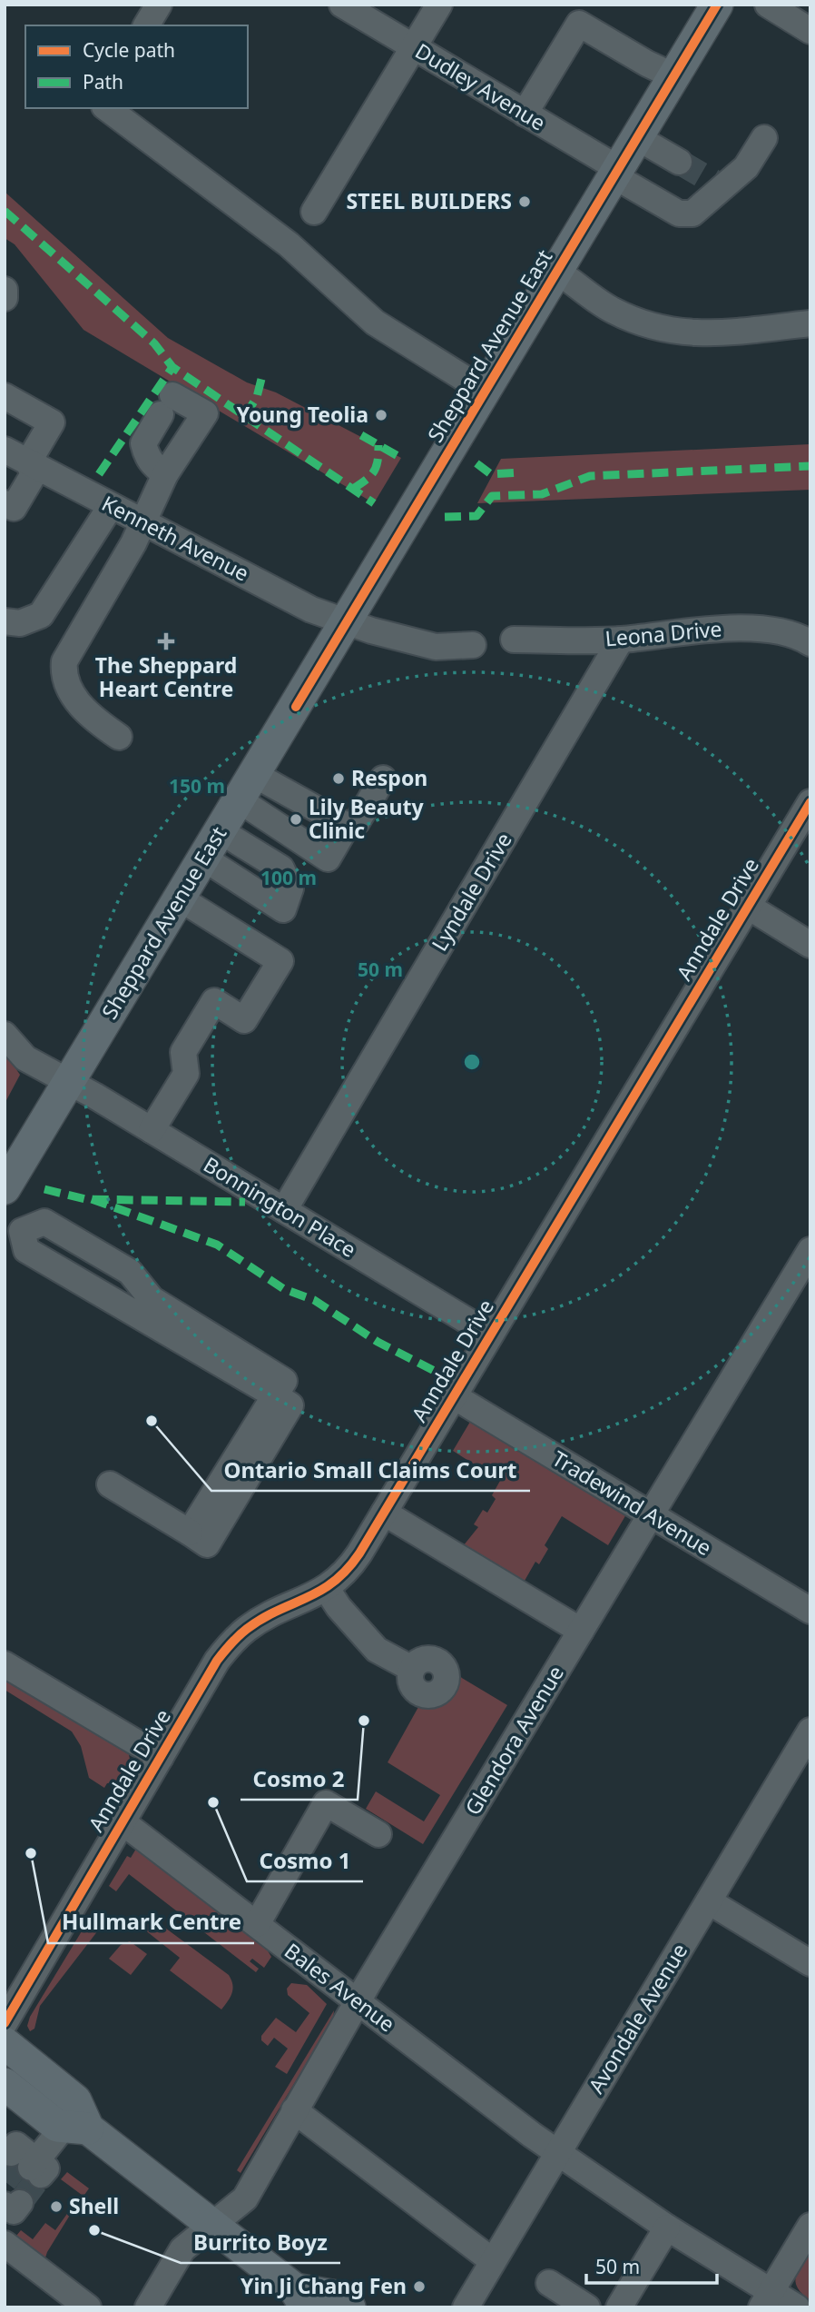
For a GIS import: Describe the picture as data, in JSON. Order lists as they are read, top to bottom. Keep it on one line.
{"streets":{"main road":["Sheppard Avenue East"],"street":["Dudley Avenue","Kenneth Avenue","Leona Drive","Lyndale Drive","Anndale Drive","Bonnington Place","Tradewind Avenue","Glendora Avenue","Bales Avenue","Avondale Avenue"]},"crossings":[["Dudley Avenue","Sheppard Avenue East"],["Sheppard Avenue East","Kenneth Avenue"],["Sheppard Avenue East","Bonnington Place"],["Leona Drive","Lyndale Drive"],["Lyndale Drive","Bonnington Place"],["Anndale Drive","Bonnington Place"],["Anndale Drive","Tradewind Avenue"],["Anndale Drive","Bales Avenue"],["Tradewind Avenue","Glendora Avenue"],["Glendora Avenue","Bales Avenue"],["Bales Avenue","Avondale Avenue"]],"places":{"other":["STEEL BUILDERS","Young Teolia","Respon","Lily Beauty Clinic","Ontario Small Claims Court","Cosmo 2","Cosmo 1","Hullmark Centre","Shell","Burrito Boyz","Yin Ji Chang Fen"],"health":["The Sheppard Heart Centre"]},"legend":["Cycle path","Path"],"scale_bar":"50 m","rings":["150 m","100 m","50 m"]}
